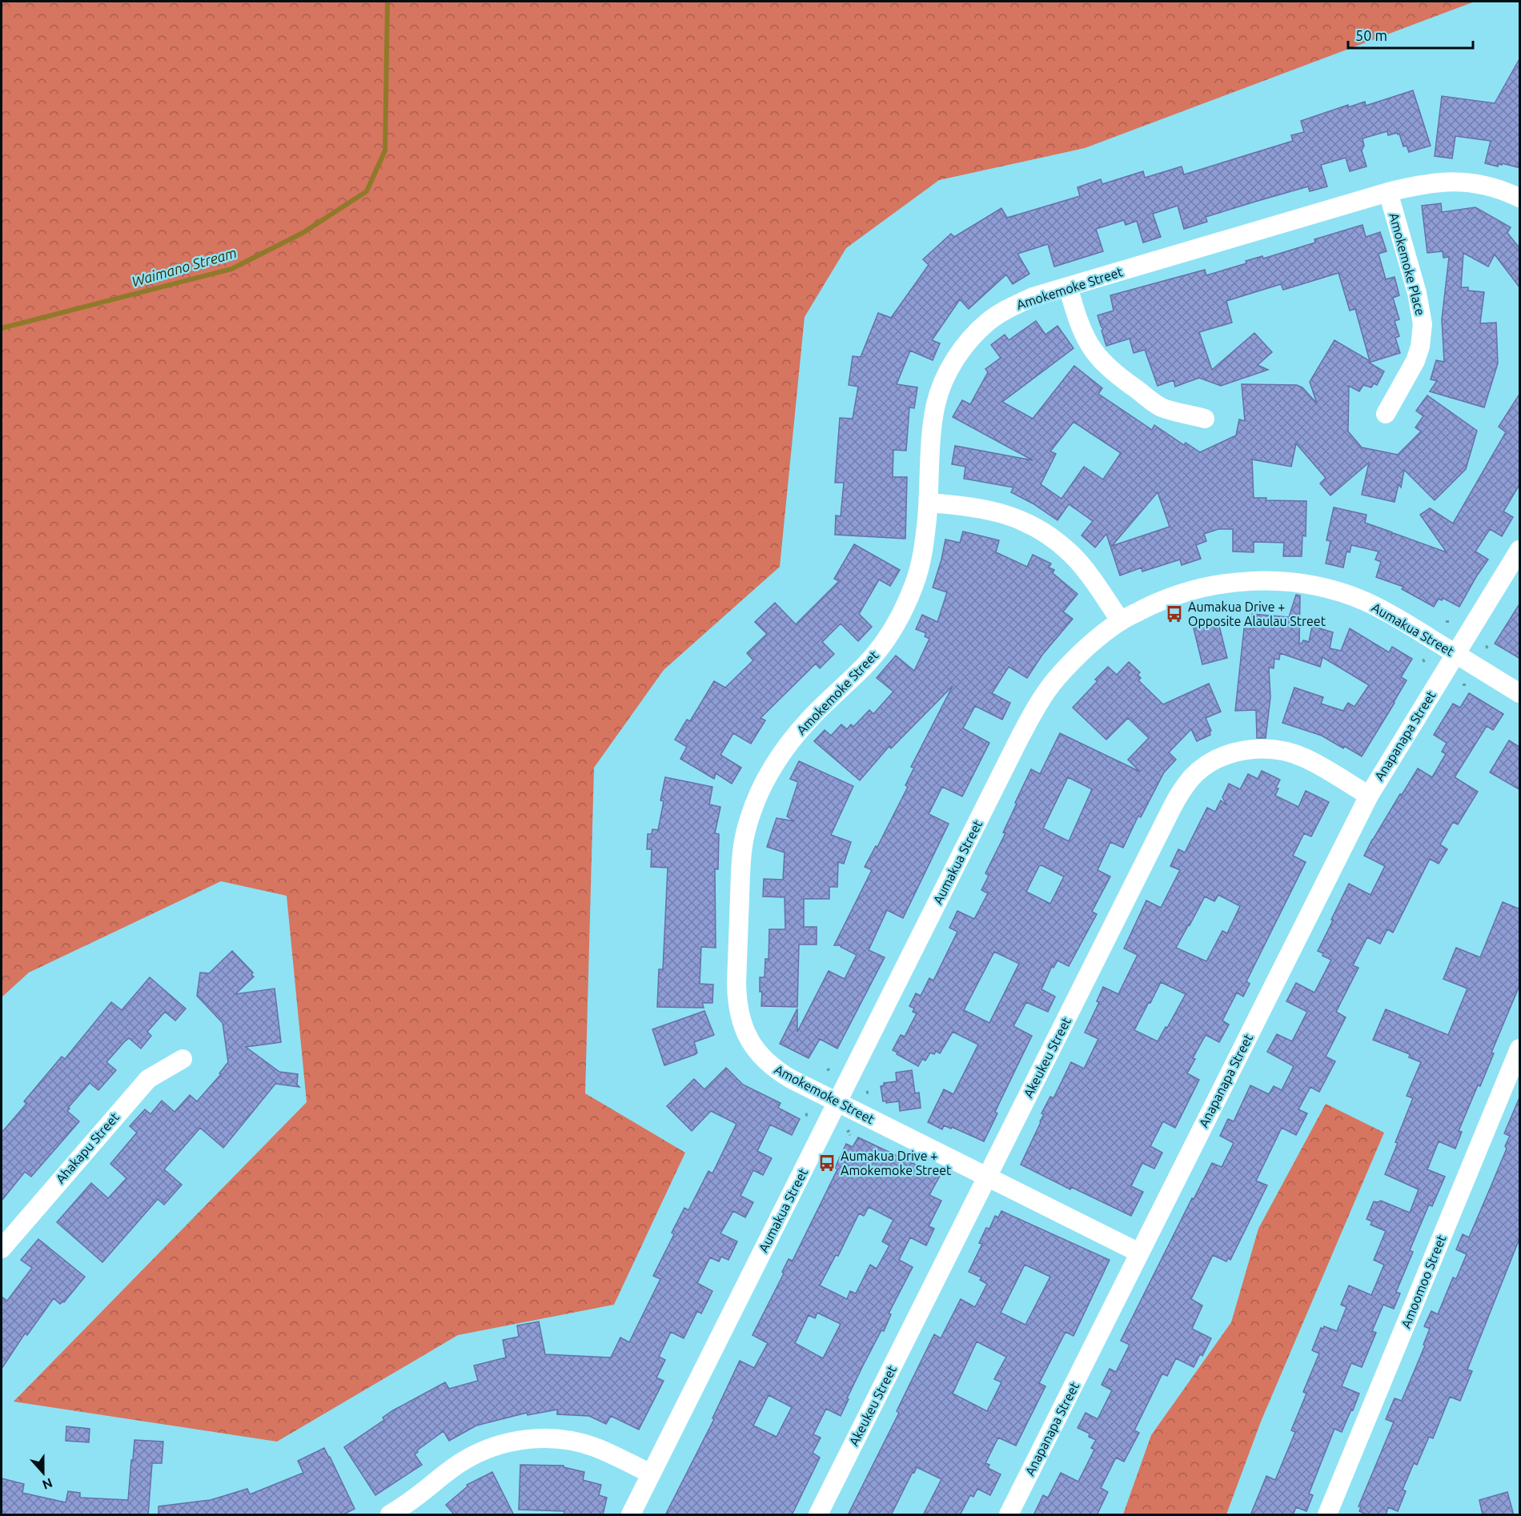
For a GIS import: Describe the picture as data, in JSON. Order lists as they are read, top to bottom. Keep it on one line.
{"streets":{"street":["Amokemoke Place","Amokemoke Street","Aumakua Street","Anapanapa Street","Akeukeu Street","Ahakapu Street","Amoomoo Street"]},"crossings":[["Amokemoke Place","Amokemoke Street"],["Amokemoke Street","Aumakua Street"],["Amokemoke Street","Anapanapa Street"],["Amokemoke Street","Akeukeu Street"],["Aumakua Street","Anapanapa Street"],["Anapanapa Street","Akeukeu Street"]],"water":["Waimano Stream"],"places":{"bus stop":["Aumakua Drive + Opposite Alaulau Street","Aumakua Drive + Amokemoke Street"]},"scale_bar":"50 m","north":"bottom"}
